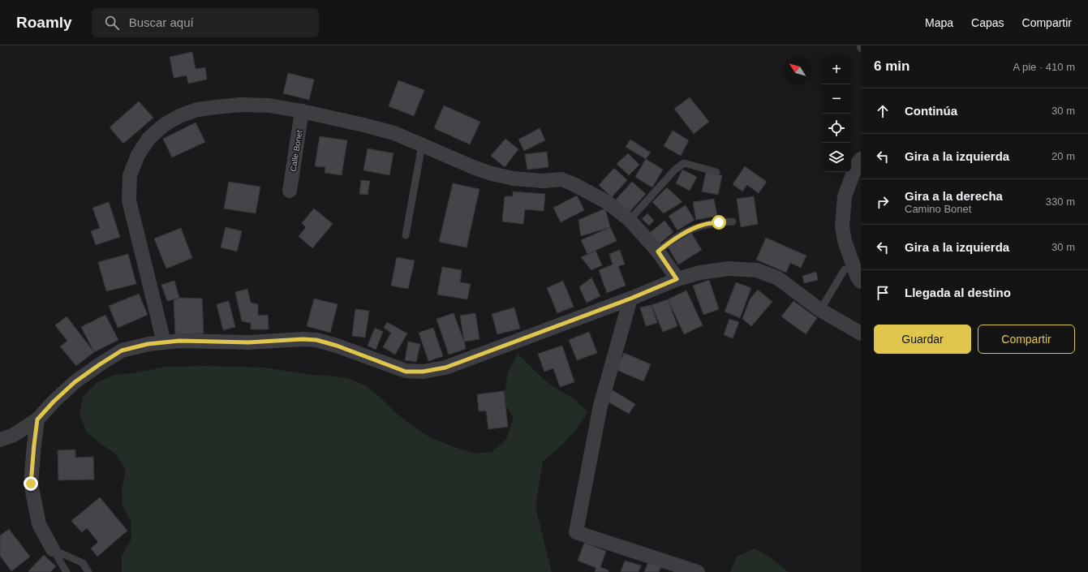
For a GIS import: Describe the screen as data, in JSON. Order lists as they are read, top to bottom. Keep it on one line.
{"streets":{"street":["Calle Bonet"]},"north":"top left","page":{"header":"Roamly","search":"Buscar aquí","nav":["Mapa","Capas","Compartir"],"heading":["6 min","A pie · 410 m"],"map_buttons":["+","−"],"list":[["Continúa","30 m"],["Gira a la izquierda","20 m"],["Gira a la derecha","Camino Bonet","330 m"],["Gira a la izquierda","30 m"],"Llegada al destino"],"buttons":["Guardar","Compartir"]}}
